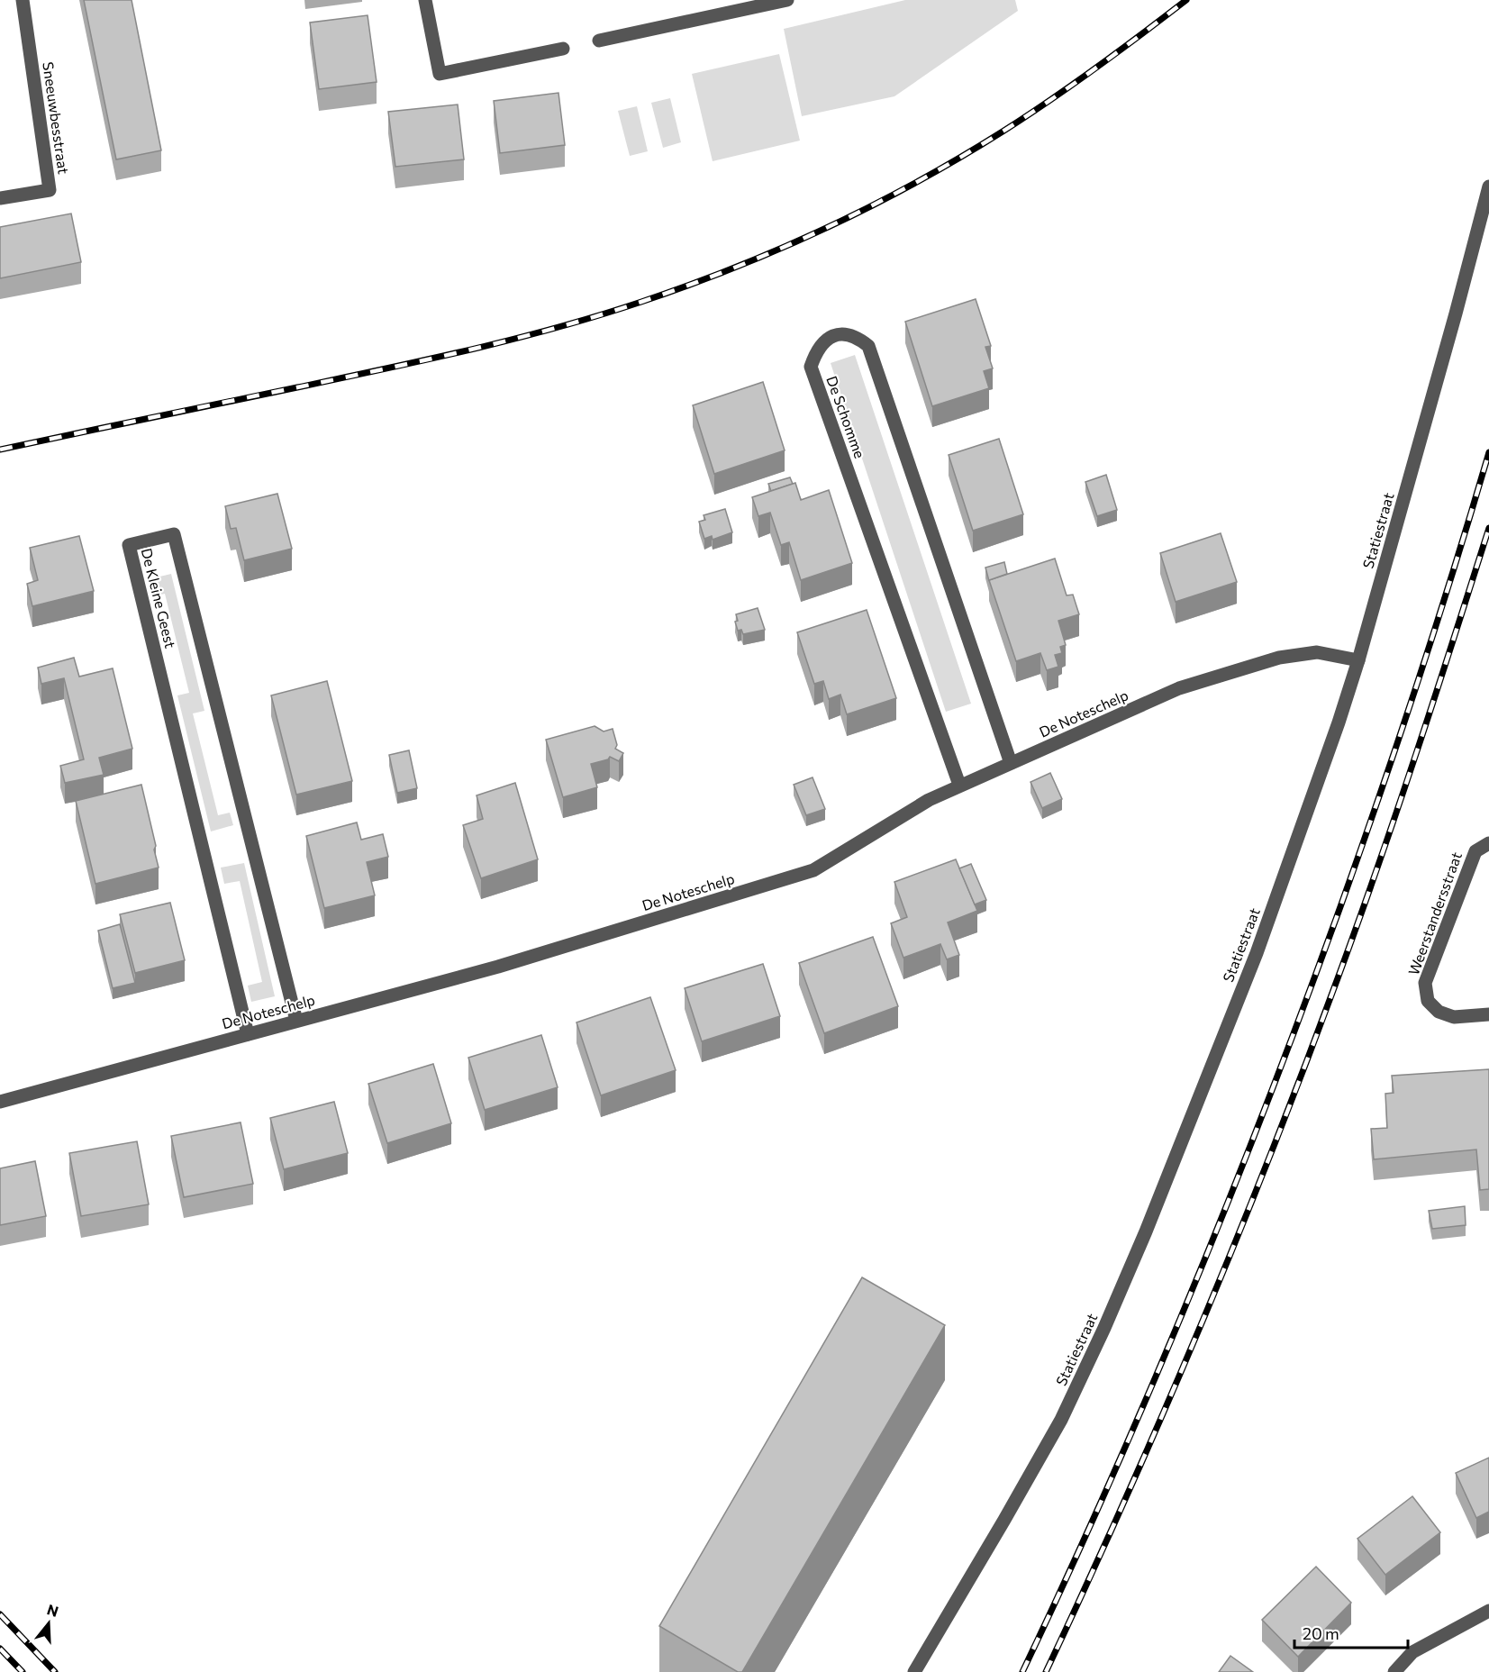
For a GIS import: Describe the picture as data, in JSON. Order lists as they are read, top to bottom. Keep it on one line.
{"streets":{"street":["Sneeuwbesstraat","De Schomme","Statiestraat","De Kleine Geest","De Noteschelp","Weerstandersstraat"]},"crossings":[["De Schomme","De Noteschelp"],["Statiestraat","De Noteschelp"],["De Kleine Geest","De Noteschelp"]],"scale_bar":"20 m","north":"top"}
